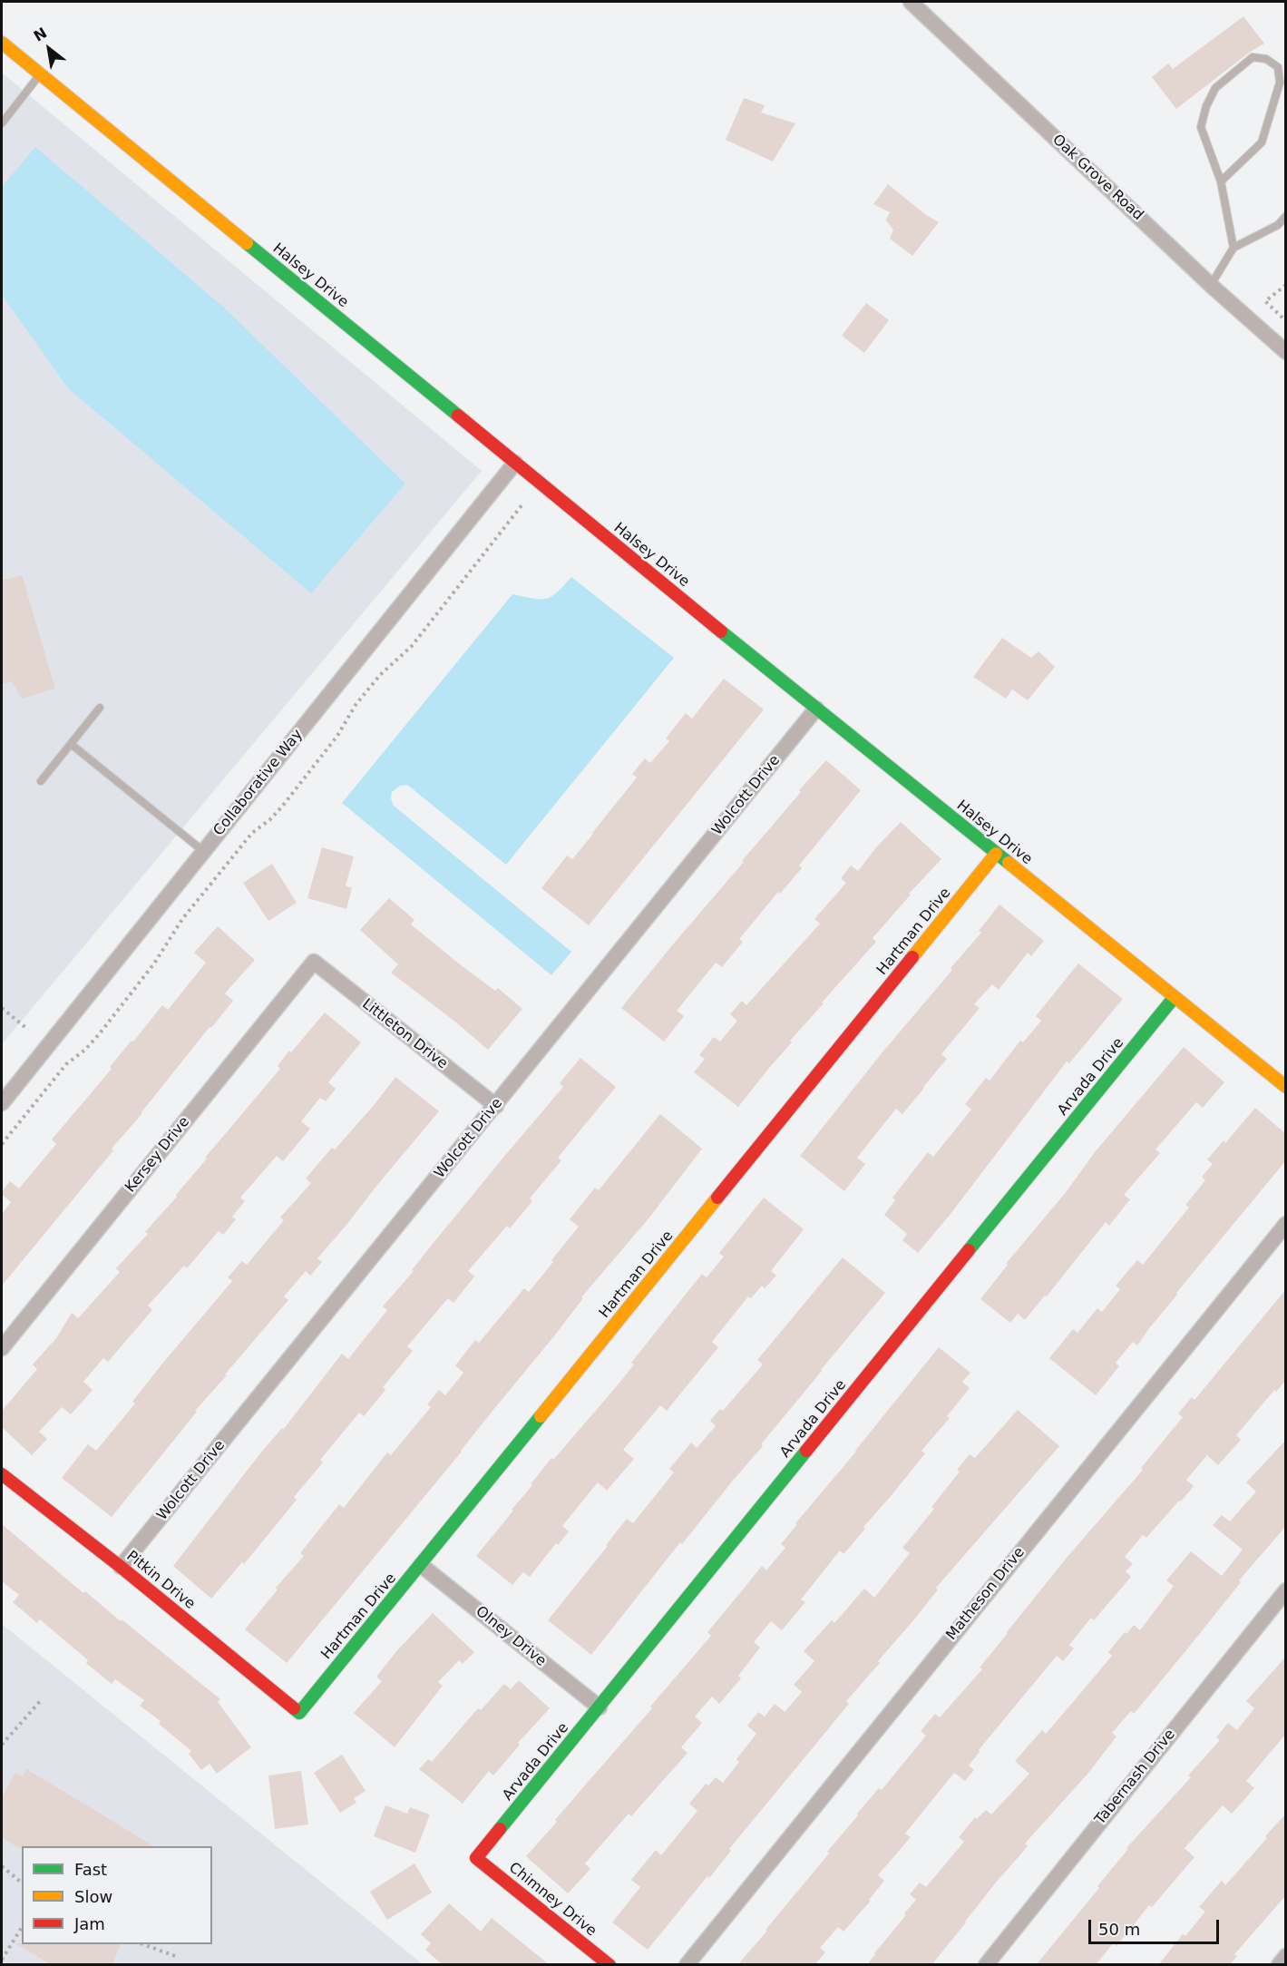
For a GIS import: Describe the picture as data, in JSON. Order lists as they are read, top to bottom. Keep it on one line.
{"streets":{"street":["Oak Grove Road","Halsey Drive","Collaborative Way","Wolcott Drive","Hartman Drive","Littleton Drive","Arvada Drive","Kersey Drive","Pitkin Drive","Matheson Drive","Olney Drive","Tabernash Drive","Chimney Drive"]},"crossings":[["Halsey Drive","Collaborative Way"],["Halsey Drive","Wolcott Drive"],["Halsey Drive","Hartman Drive"],["Halsey Drive","Arvada Drive"],["Wolcott Drive","Littleton Drive"],["Wolcott Drive","Pitkin Drive"],["Hartman Drive","Pitkin Drive"],["Hartman Drive","Olney Drive"],["Littleton Drive","Kersey Drive"],["Arvada Drive","Olney Drive"],["Arvada Drive","Chimney Drive"]],"legend":["Fast","Slow","Jam"],"scale_bar":"50 m","north":"top left"}
